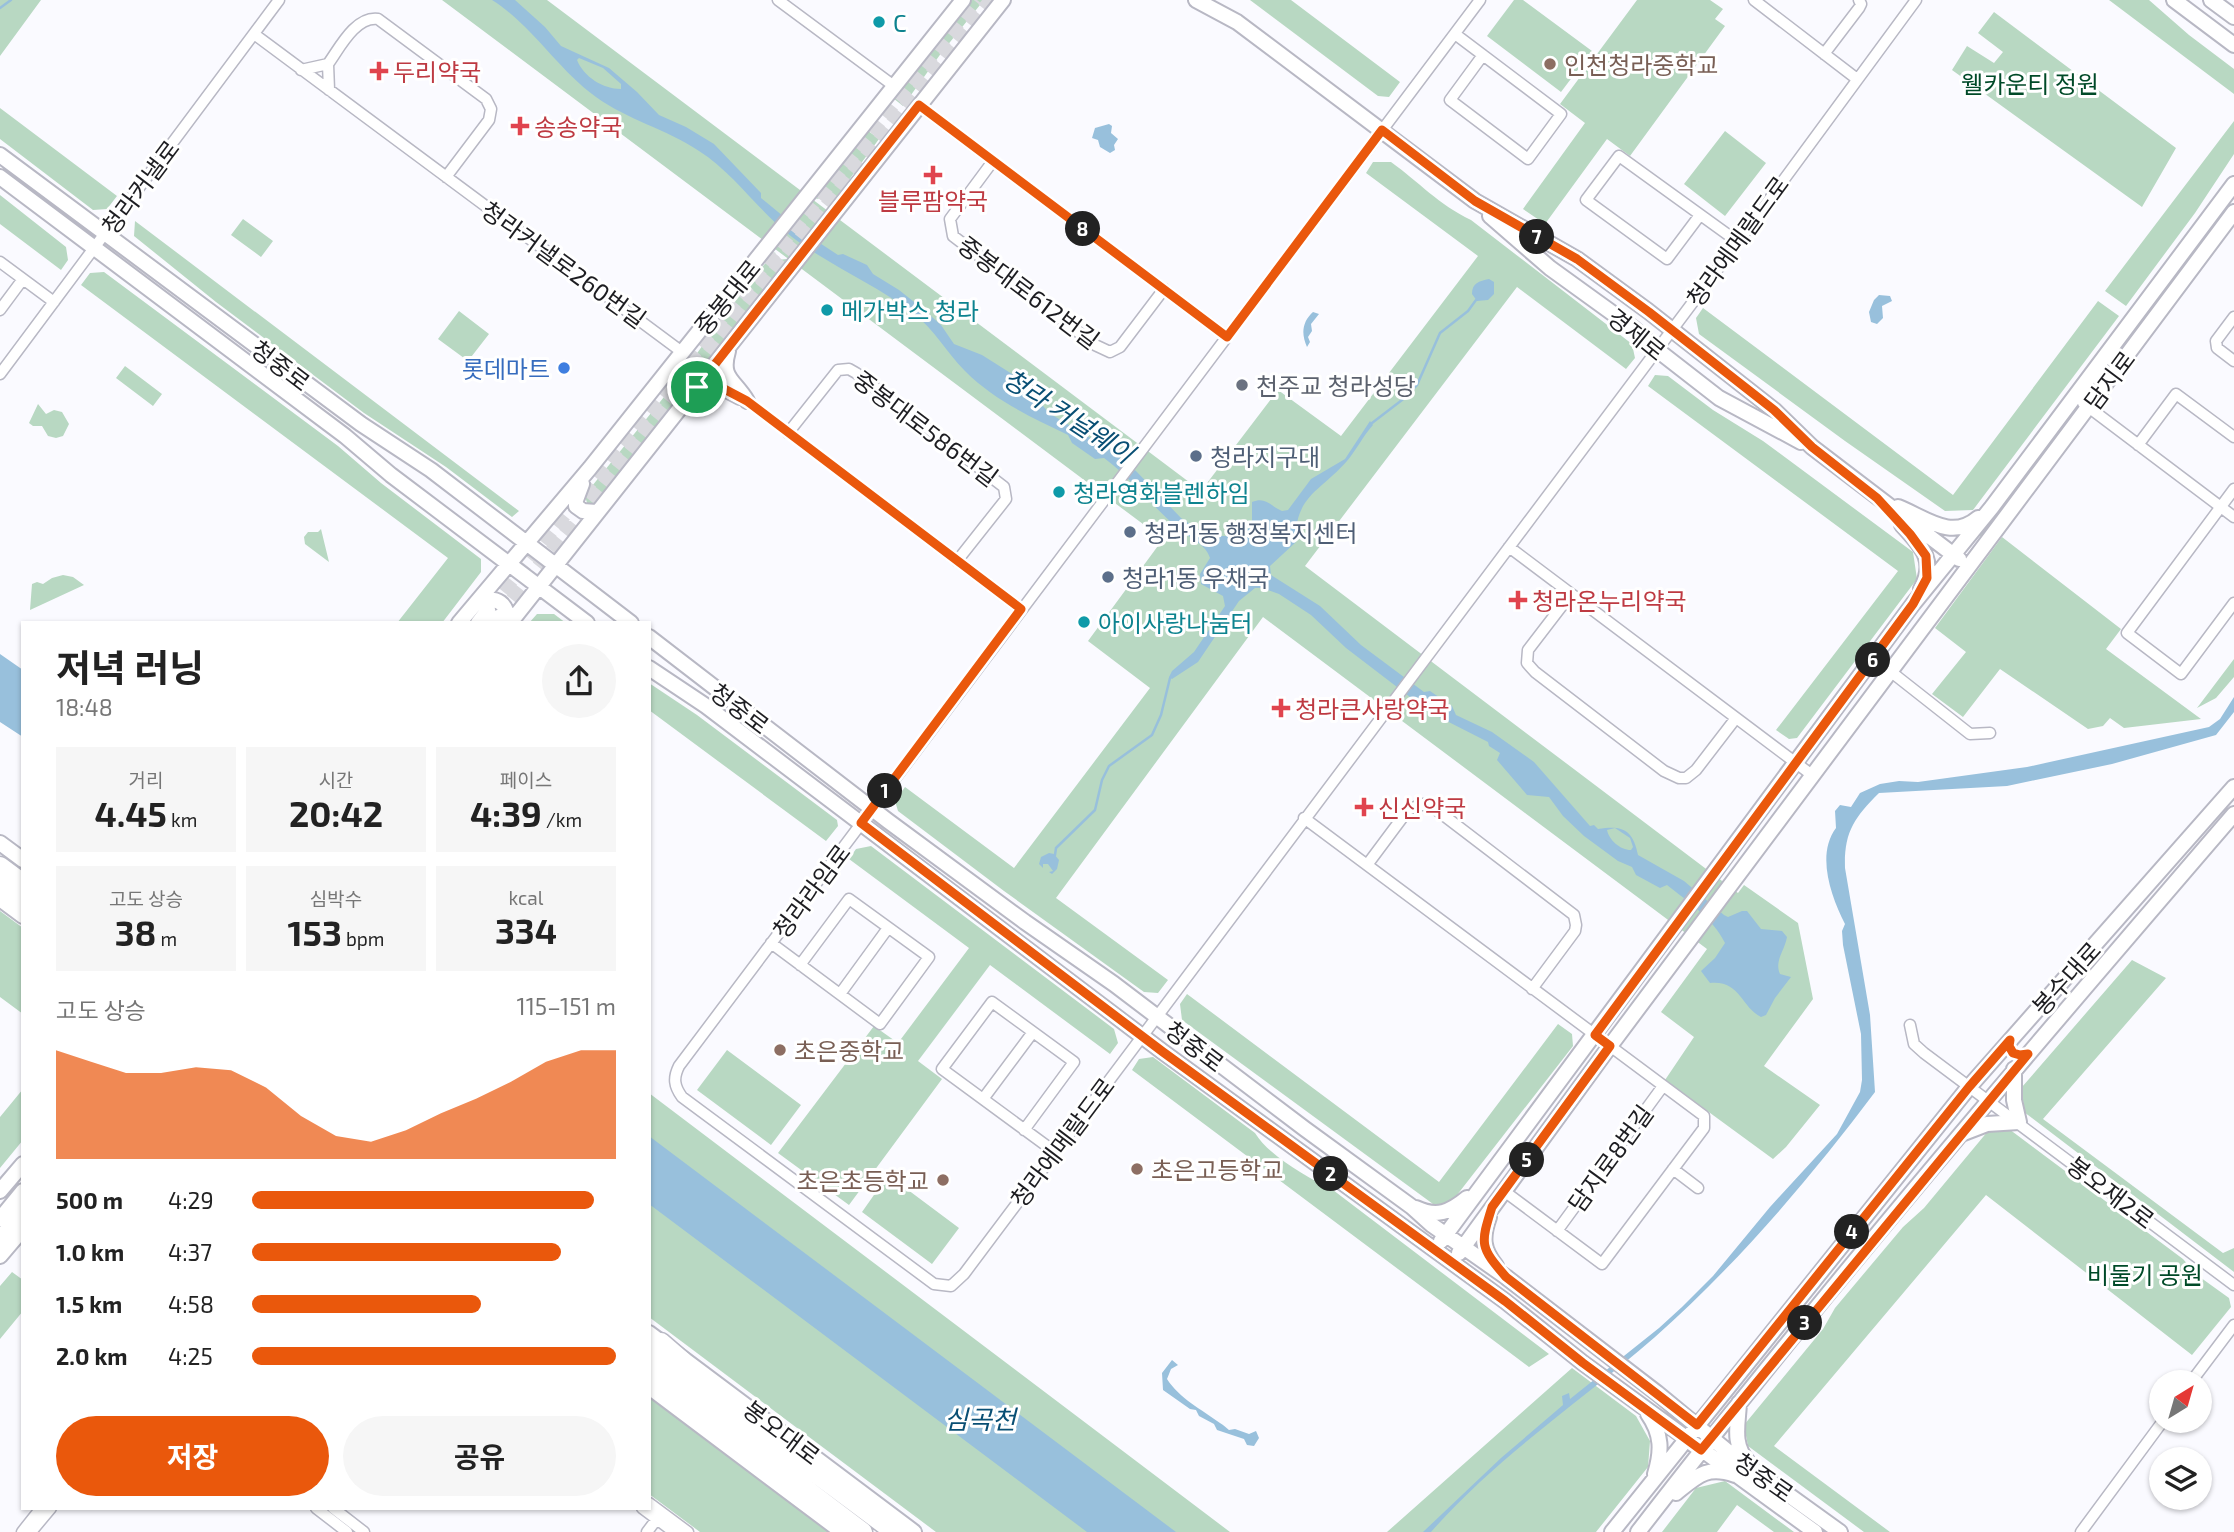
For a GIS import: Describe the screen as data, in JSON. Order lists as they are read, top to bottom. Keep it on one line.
{"streets":{"highway":["봉오대로"],"main road":["중봉대로","경제로","청중로","담지로","봉수대로"],"street":["청라커낼로","청라에메랄드로","청라커낼로260번길","중봉대로612번길","중봉대로586번길","청라라임로","담지로8번길","봉오재2로"]},"crossings":[["청라커낼로","청라커낼로260번길"],["청라커낼로","청중로"],["청라에메랄드로","경제로"],["청라에메랄드로","청중로"],["청라에메랄드로","청라라임로"],["청라커낼로260번길","중봉대로"],["중봉대로","청중로"],["경제로","담지로"],["청중로","청라라임로"],["청중로","봉수대로"],["봉수대로","봉오재2로"]],"water":["청라 커널웨이","심곡천"],"parks":["웰카운티 정원","비둘기 공원"],"places":{"other":["C","인천청라중학교","메가박스 청라","롯데마트","천주교 청라성당","청라지구대","청라영화블렌하임","청라1동 행정복지센터","청라1동 우채국","아이사랑나눔터","초은중학교","초은고등학교","초은초등학교"],"health":["두리약국","송송약국","블루팜약국","청라온누리약국","청라큰사랑약국","신신약국"]},"north":"top right","page":{"pins":["8","7","6","1","5","2","4","3"],"heading":["저녁 러닝","18:48"],"stats":[["거리","4.45 km"],["시간","20:42"],["페이스","4:39 /km"],["고도 상승","38 m"],["심박수","153 bpm"],["kcal","334"]],"chart":["고도 상승","115–151 m"],"list":[{"name":"500 m","note":"4:29"},{"name":"1.0 km","note":"4:37"},{"name":"1.5 km","note":"4:58"},{"name":"2.0 km","note":"4:25"}],"buttons":["저장","공유"]}}
